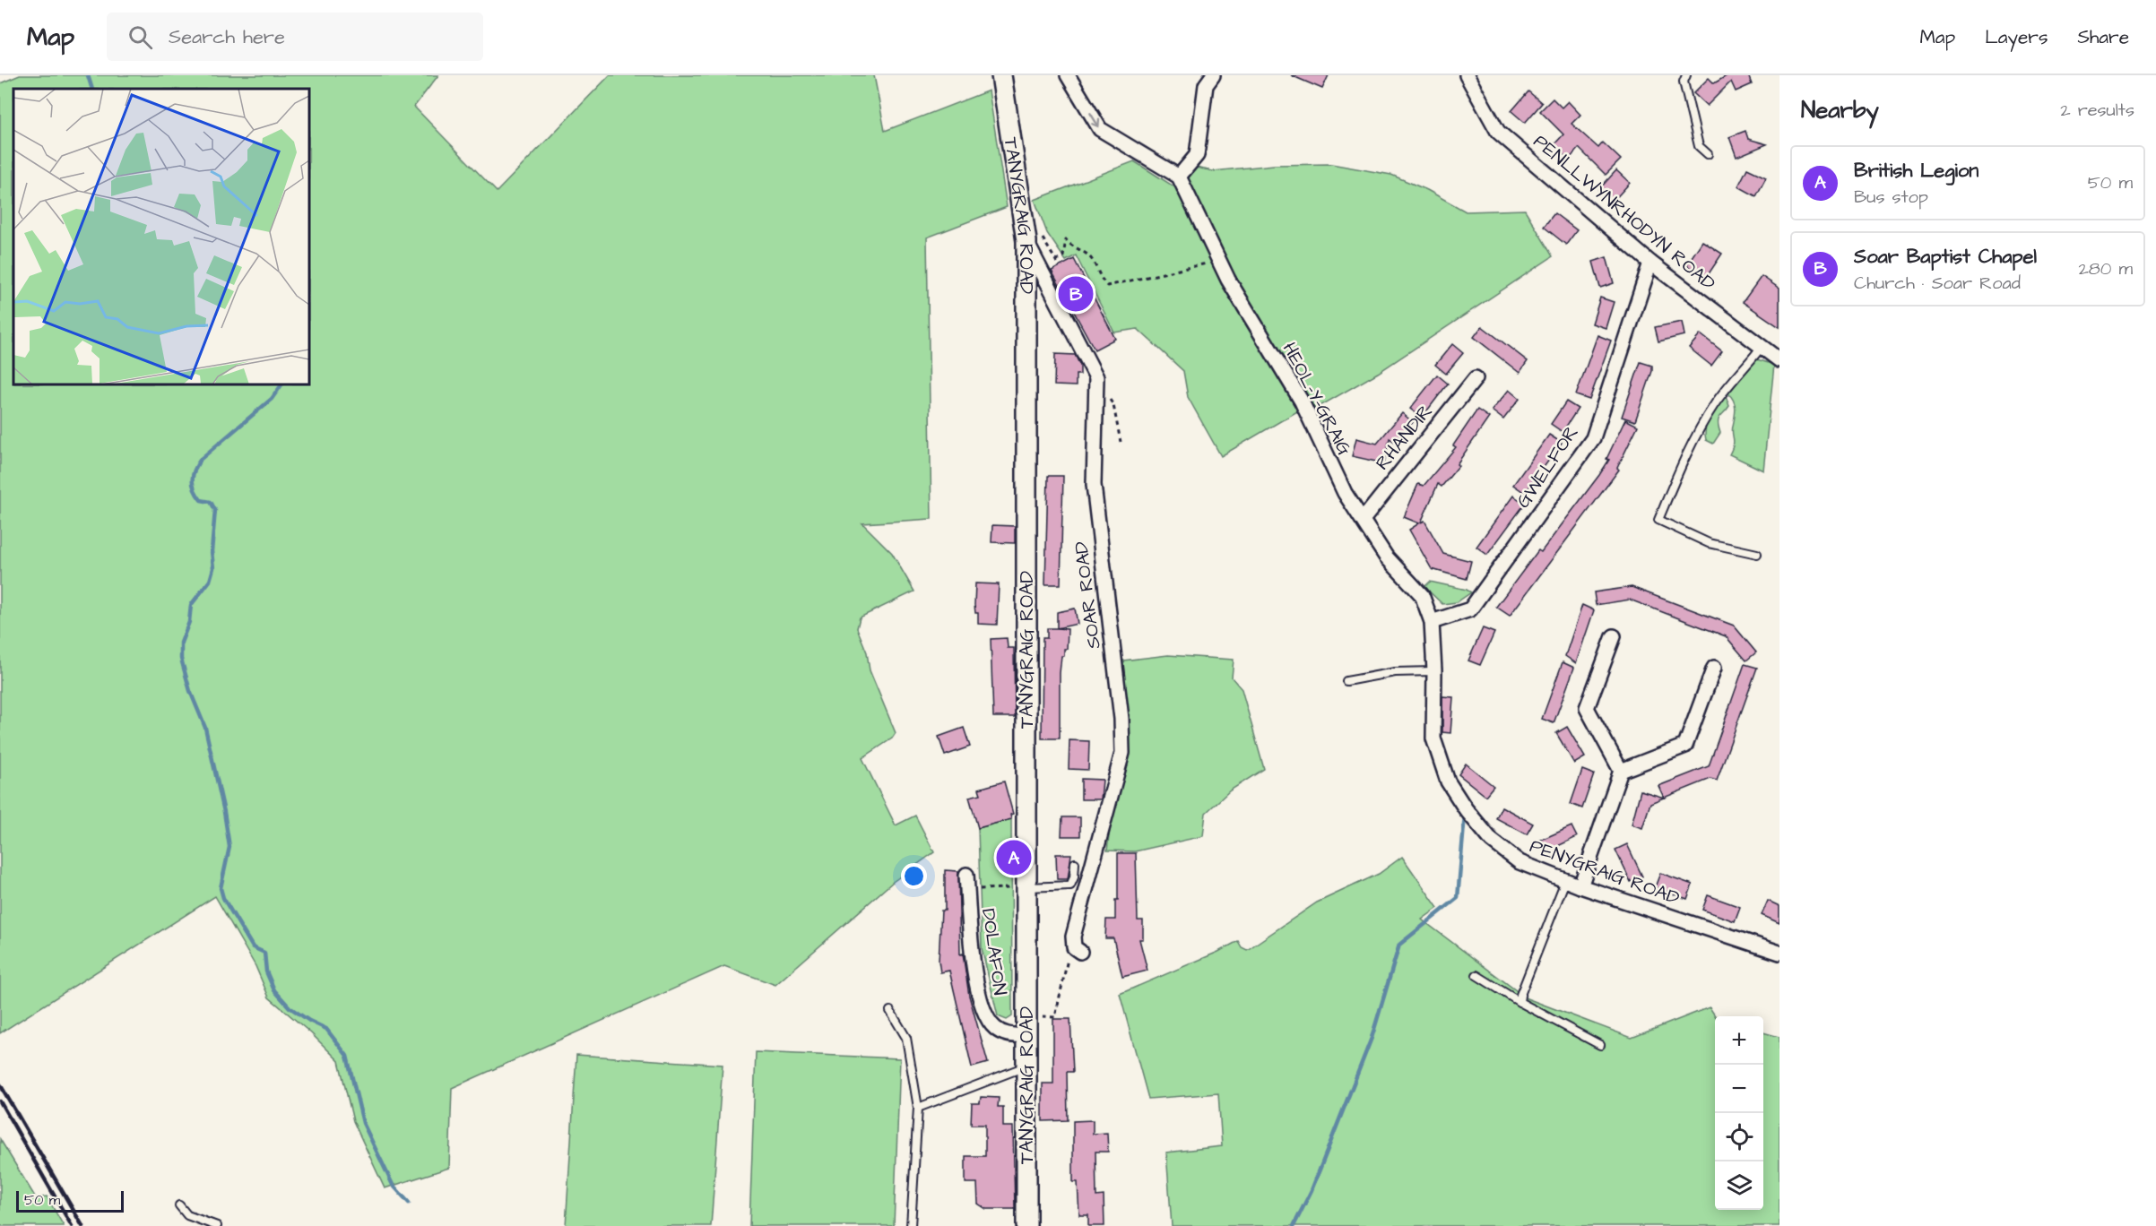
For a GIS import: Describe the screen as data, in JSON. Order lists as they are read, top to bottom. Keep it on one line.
{"streets":{"main road":["TANYGRAIG ROAD"],"street":["PENLLWYNRHODYN ROAD","HEOL-Y-GRAIG","RHANDIR","GWELFOR","SOAR ROAD","PENYGRAIG ROAD","DOLAFON"]},"crossings":[["PENLLWYNRHODYN ROAD","GWELFOR"],["TANYGRAIG ROAD","SOAR ROAD"],["TANYGRAIG ROAD","DOLAFON"],["HEOL-Y-GRAIG","RHANDIR"],["HEOL-Y-GRAIG","GWELFOR"],["HEOL-Y-GRAIG","PENYGRAIG ROAD"]],"scale_bar":"50 m","page":{"header":"Map","search":"Search here","nav":["Map","Layers","Share"],"heading":["Nearby","2 results"],"list":[{"mark":"A","name":"British Legion","note":"Bus stop","value":"50 m"},{"mark":"B","name":"Soar Baptist Chapel","note":"Church · Soar Road","value":"280 m"}],"pins":["B","A"],"map_buttons":["+","−"],"scale":"50 m"}}
